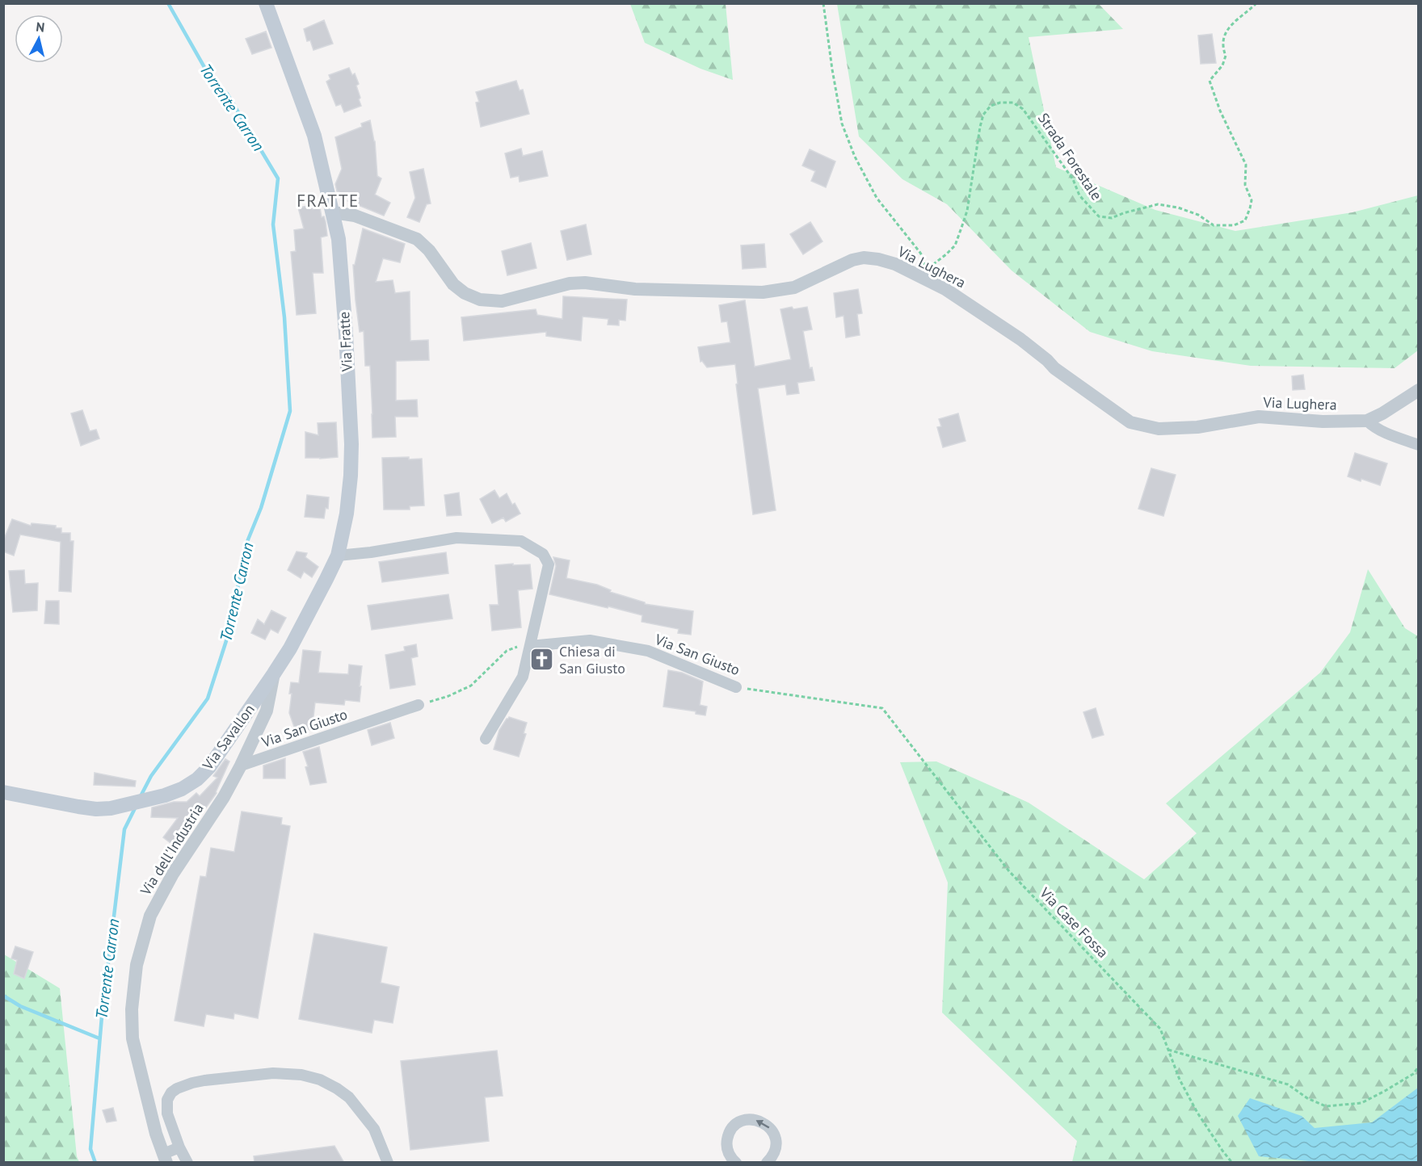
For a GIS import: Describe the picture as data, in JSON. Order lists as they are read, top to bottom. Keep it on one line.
{"streets":{"main road":["Via Fratte","Via Savallon"],"street":["Via Lughera","Via San Giusto","Via dell'Industria"],"path":["Strada Forestale","Via Case Fossa"]},"crossings":[["Strada Forestale","Via Lughera"],["Via Lughera","Via Fratte"],["Via Fratte","Via Savallon"],["Via Fratte","Via dell'Industria"],["Via San Giusto","Via dell'Industria"],["Via San Giusto","Via Case Fossa"],["Via Savallon","Via dell'Industria"]],"districts":["FRATTE"],"water":["Torrente Carron"],"places":{"church":["Chiesa di San Giusto"]},"north":"top"}
